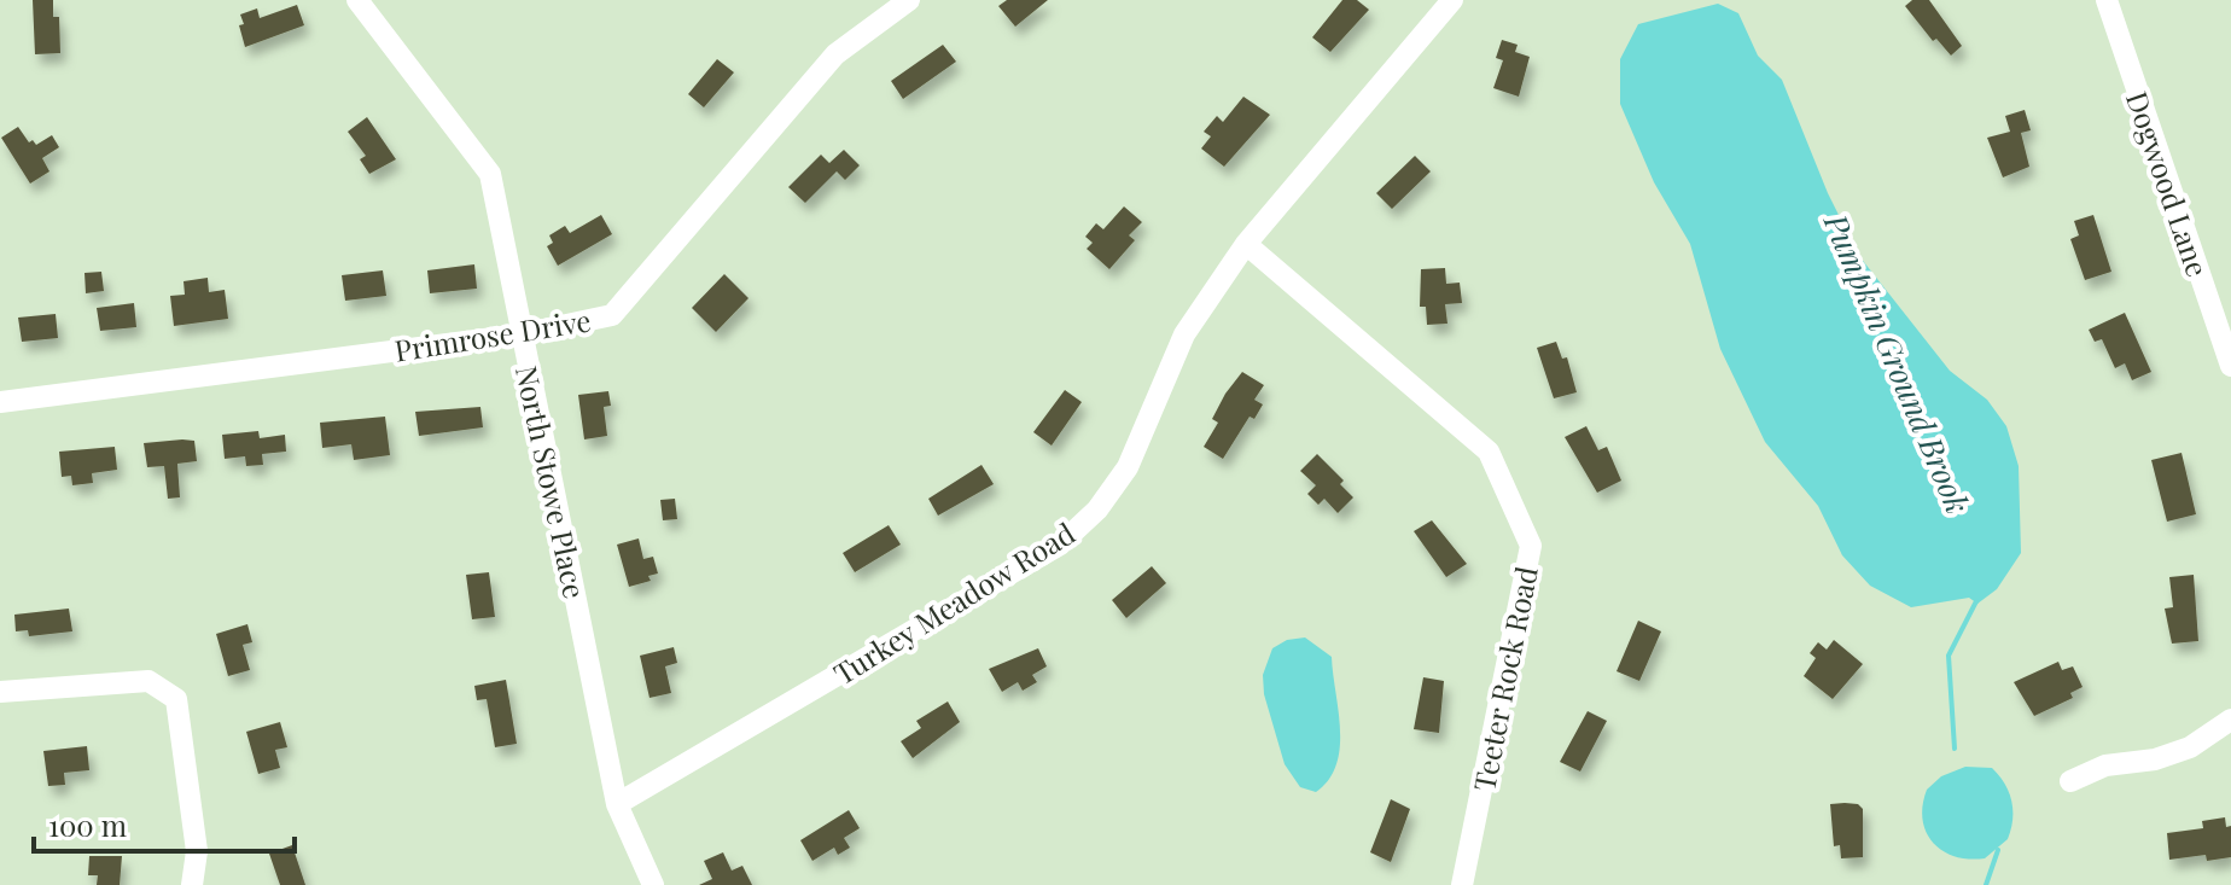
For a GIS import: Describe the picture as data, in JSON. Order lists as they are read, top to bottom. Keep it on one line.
{"streets":{"street":["Dogwood Lane","Primrose Drive","North Stowe Place","Turkey Meadow Road","Teeter Rock Road"]},"crossings":[["Primrose Drive","North Stowe Place"],["North Stowe Place","Turkey Meadow Road"],["Turkey Meadow Road","Teeter Rock Road"]],"water":["Pumpkin Ground Brook"],"scale_bar":"100 m"}
